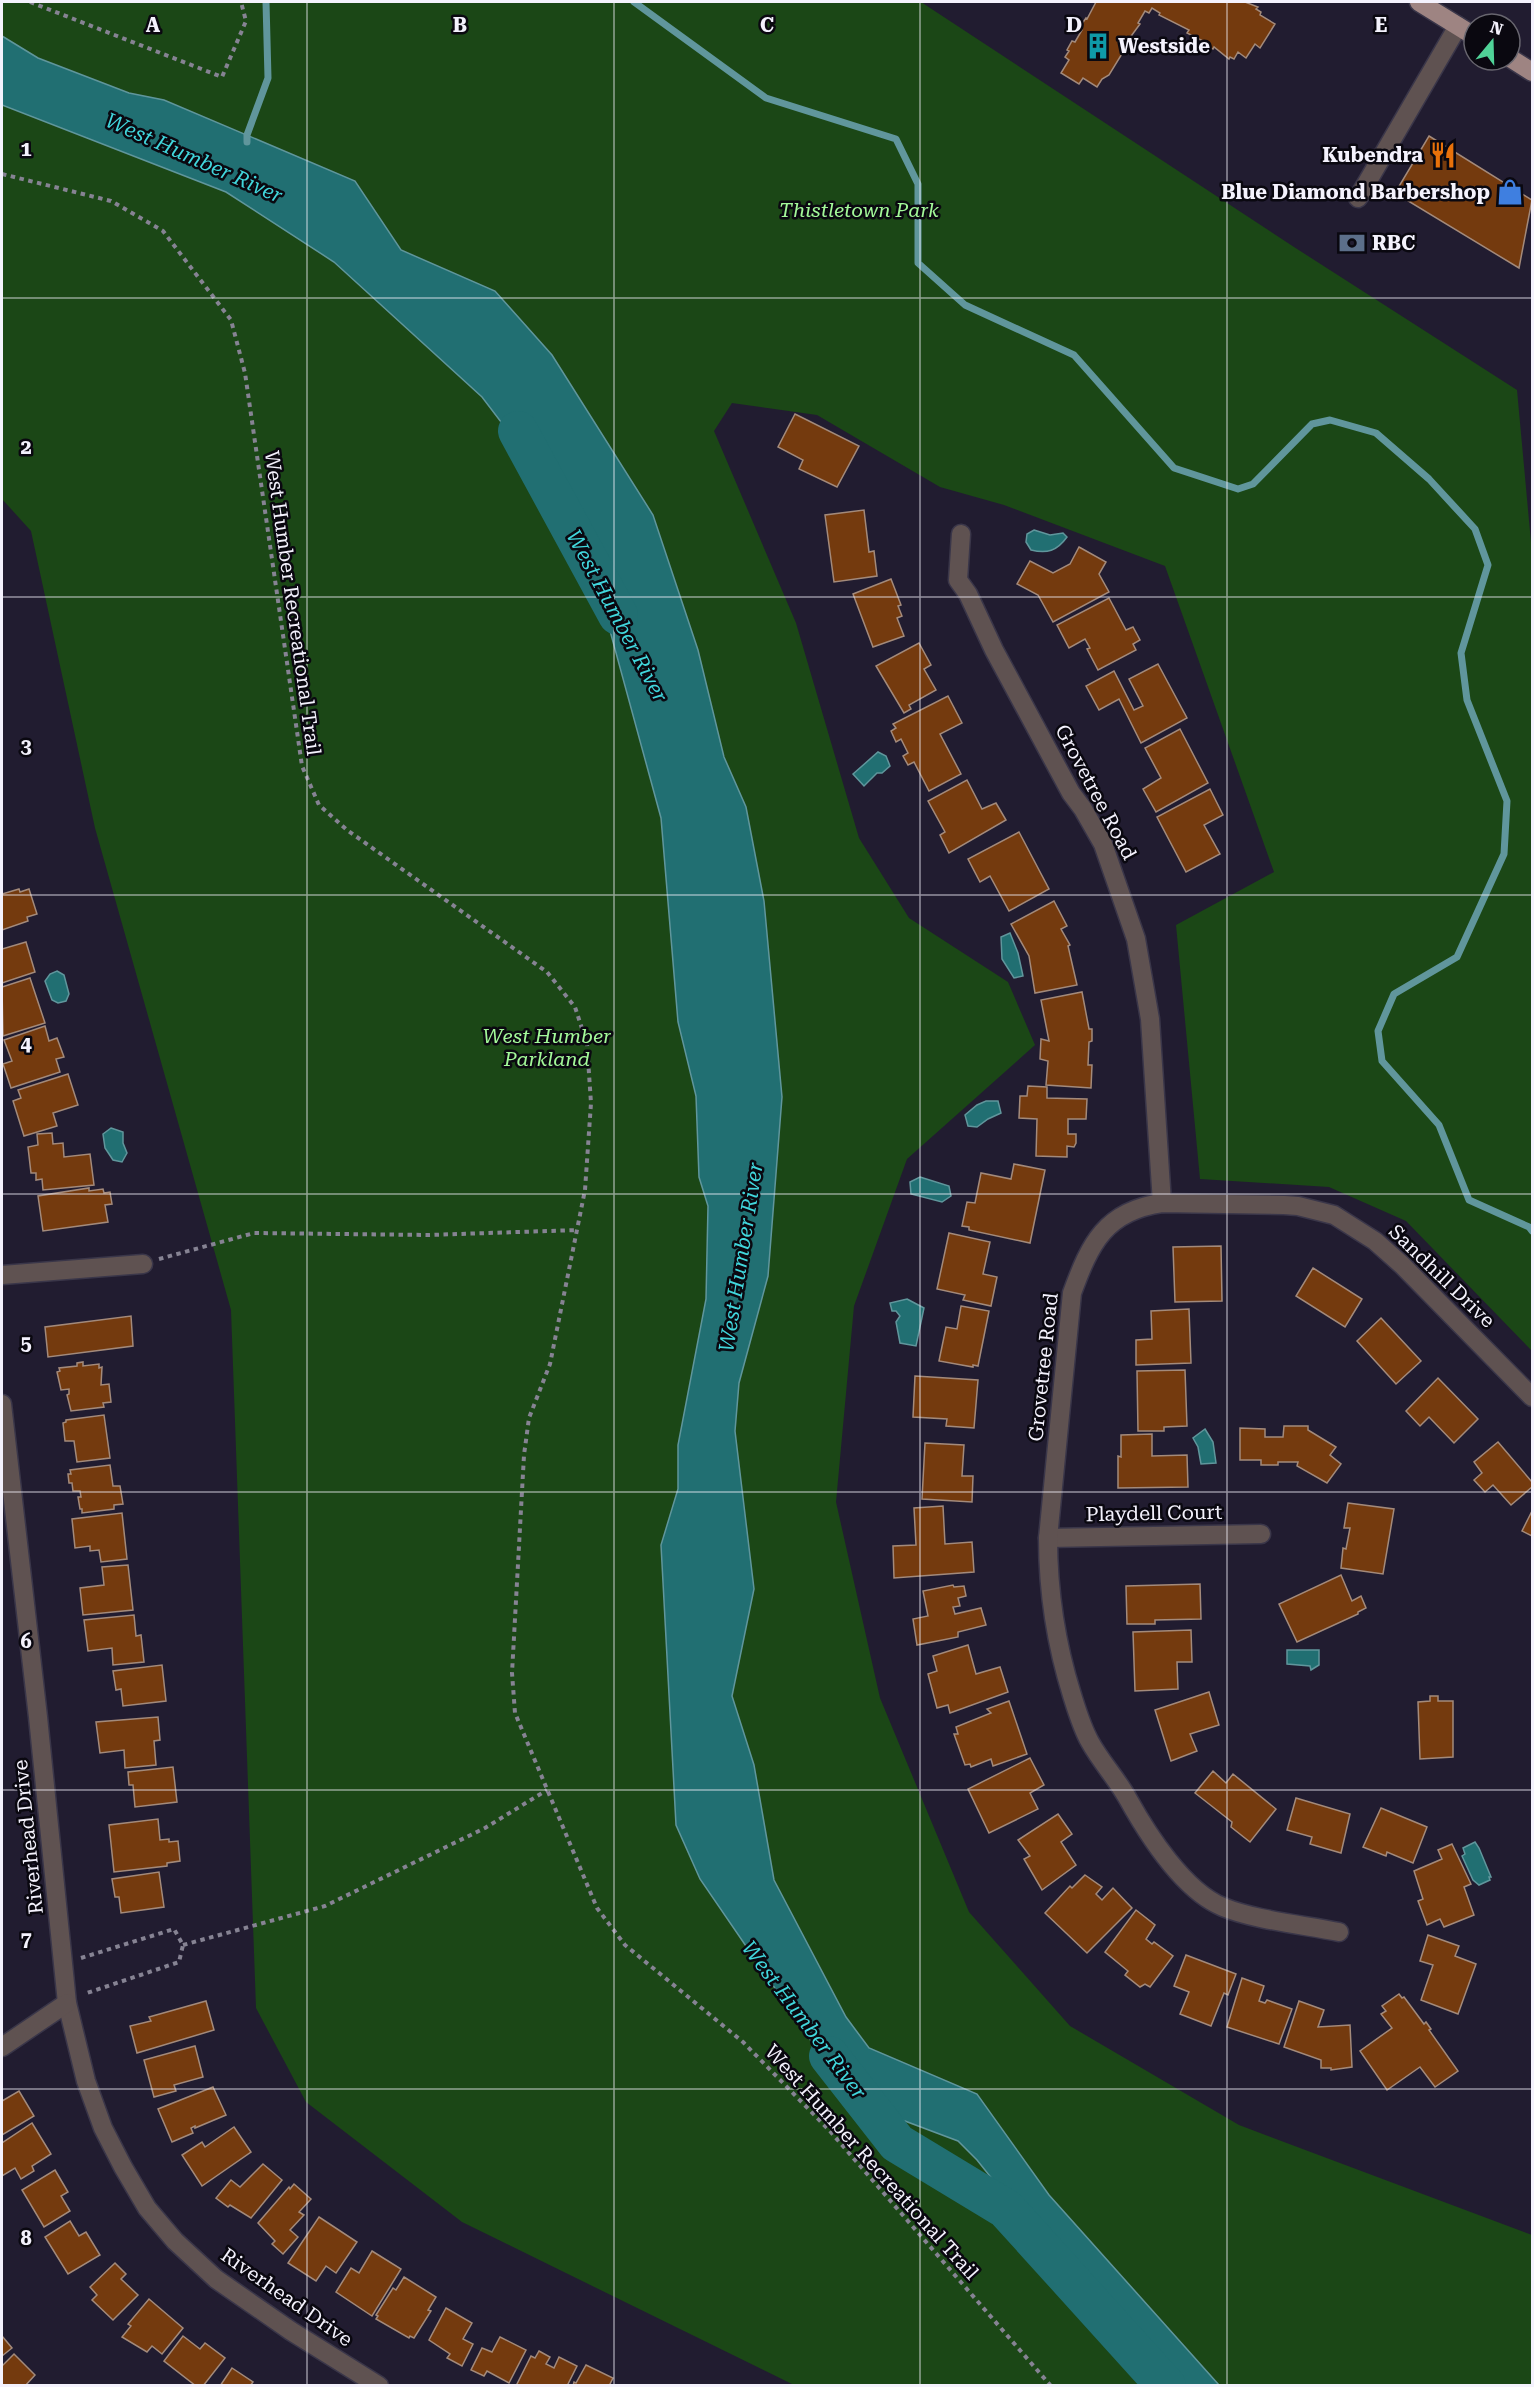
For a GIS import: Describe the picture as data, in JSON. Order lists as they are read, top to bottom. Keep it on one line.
{"streets":{"street":["Grovetree Road","Sandhill Drive","Playdell Court","Riverhead Drive"],"path":["West Humber Recreational Trail"]},"crossings":[["Grovetree Road","Sandhill Drive"],["Grovetree Road","Playdell Court"]],"water":["West Humber River"],"parks":["Thistletown Park","West Humber Parkland"],"places":{"building":["Westside"],"restaurant":["Kubendra"],"shop":["Blue Diamond Barbershop"],"bank":["RBC"]},"north":"top","grid":{"columns":["A","B","C","D","E"],"rows":["1","2","3","4","5","6","7","8"]}}
